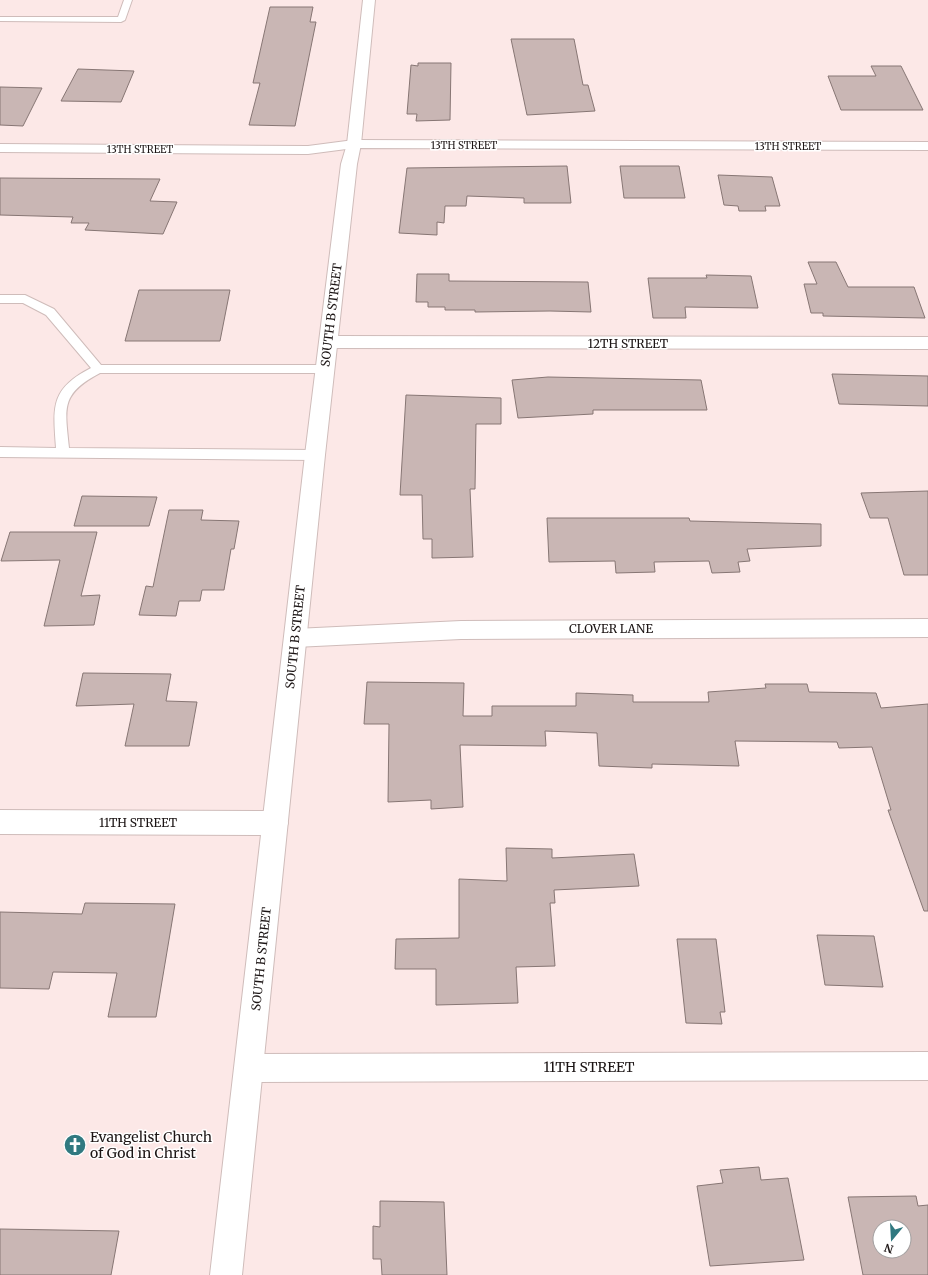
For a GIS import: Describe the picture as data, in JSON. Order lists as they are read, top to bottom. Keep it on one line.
{"streets":{"street":["13TH STREET","SOUTH B STREET","12TH STREET","CLOVER LANE","11TH STREET"]},"crossings":[["13TH STREET","SOUTH B STREET"],["SOUTH B STREET","12TH STREET"],["SOUTH B STREET","CLOVER LANE"],["SOUTH B STREET","11TH STREET"]],"places":{"church":["Evangelist Church of God in Christ"]},"north":"bottom"}
